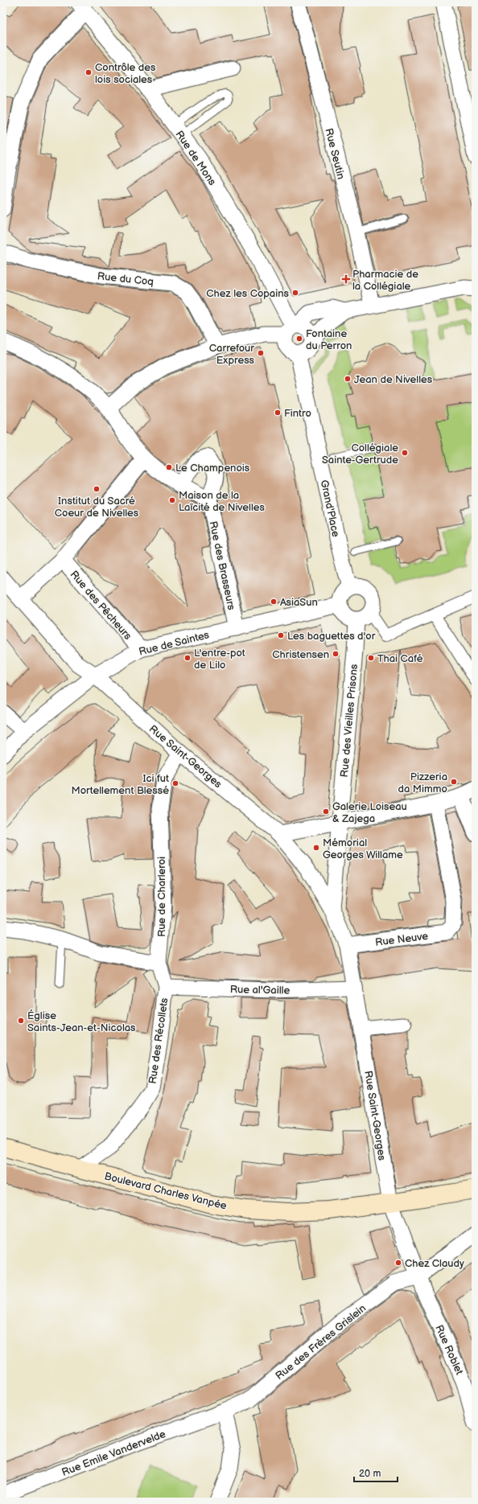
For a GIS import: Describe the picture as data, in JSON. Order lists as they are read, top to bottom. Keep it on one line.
{"streets":{"main road":["Boulevard Charles Vanpée"],"street":["Rue Seutin","Rue de Mons","Rue du Coq","Grand'Place","Rue des Brasseurs","Rue des Pêcheurs","Rue de Saintes","Rue des Vieilles Prisons","Rue Saint-Georges","Rue de Charleroi","Rue Neuve","Rue al'Gaille","Rue des Récollets","Rue des Frères Grislein","Rue Roblet","Rue Emile Vandervelde"]},"crossings":[["Rue de Mons","Grand'Place"],["Grand'Place","Rue de Saintes"],["Grand'Place","Rue des Vieilles Prisons"],["Rue des Brasseurs","Rue de Saintes"],["Rue des Pêcheurs","Rue de Saintes"],["Rue de Saintes","Rue des Vieilles Prisons"],["Rue de Saintes","Rue Saint-Georges"],["Rue des Vieilles Prisons","Rue Saint-Georges"],["Rue Saint-Georges","Rue de Charleroi"],["Rue Saint-Georges","Rue Neuve"],["Rue Saint-Georges","Rue al'Gaille"],["Rue Saint-Georges","Boulevard Charles Vanpée"],["Rue Saint-Georges","Rue des Frères Grislein"],["Rue Saint-Georges","Rue Roblet"],["Rue de Charleroi","Rue des Récollets"],["Rue al'Gaille","Rue des Récollets"],["Rue des Récollets","Boulevard Charles Vanpée"],["Rue des Frères Grislein","Rue Roblet"],["Rue des Frères Grislein","Rue Emile Vandervelde"]],"places":{"other":["Contrôle des lois sociales","Chez les Copains","Fontaine du Perron","Carrefour Express","Jean de Nivelles","Fintro","Collégiale Sainte-Gertrude","Le Champenois","Institut du Sacré Coeur de Nivelles","Maison de la Laïcité de Nivelles","AsiaSun","Les baguettes d'or","Christensen","L'entre-pot de Lilo","Thai Café","Pizzeria da Mimmo","Ici fut Mortellement Blessé","Galerie Loiseau & Zajega","Mémorial Georges Willame","Église Saints-Jean-et-Nicolas","Chez Claudy"],"health":["Pharmacie de la Collégiale"]},"scale_bar":"20 m"}
